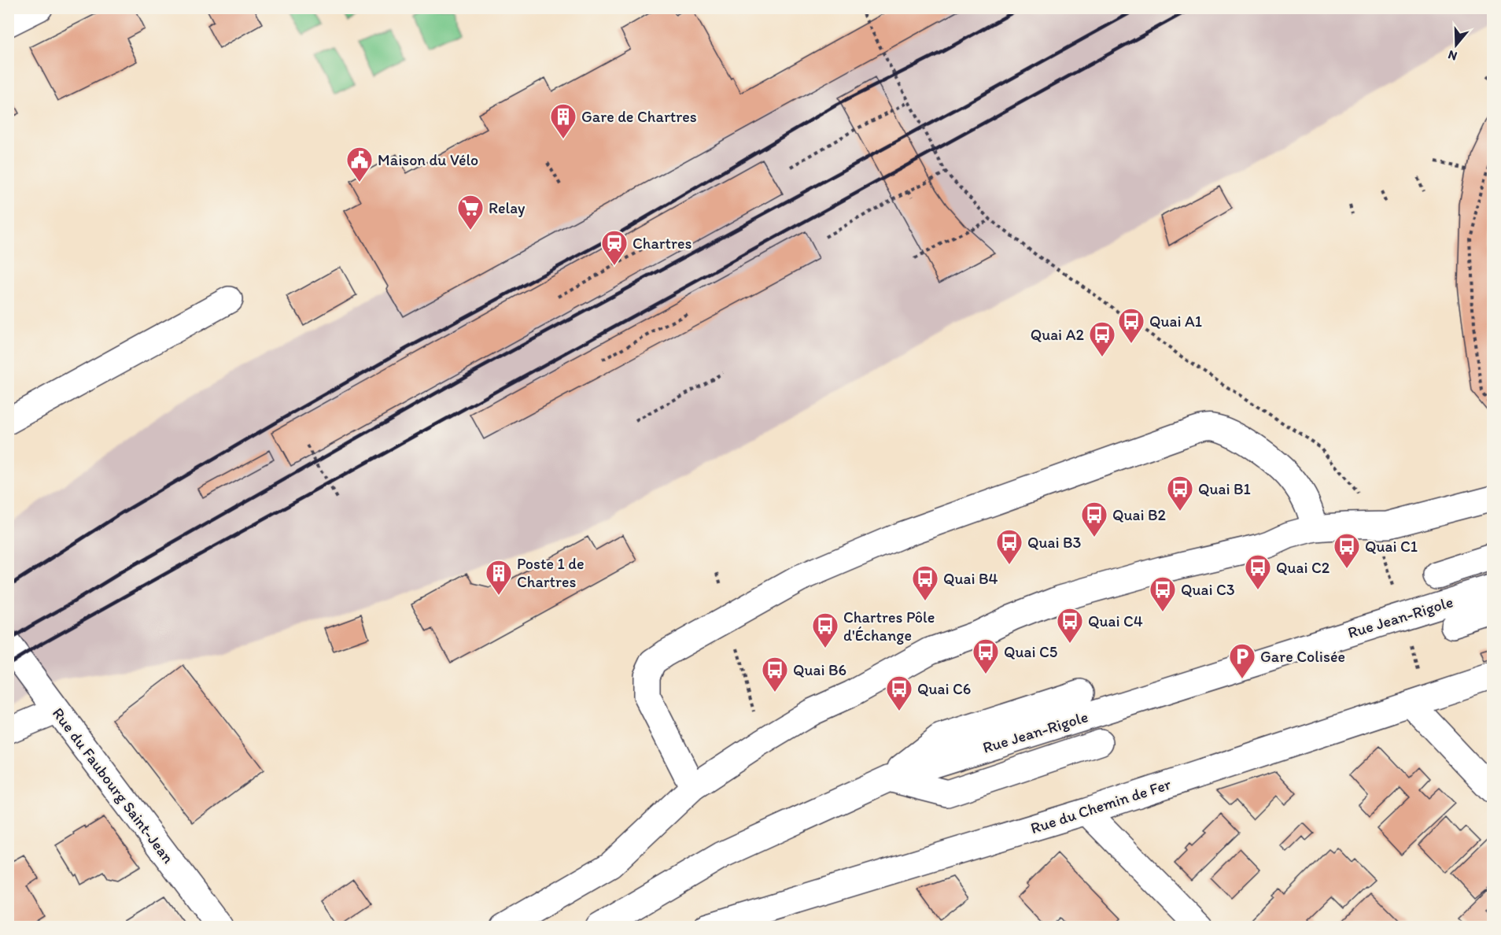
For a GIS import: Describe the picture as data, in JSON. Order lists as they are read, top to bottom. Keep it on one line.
{"streets":{"street":["Rue Jean-Rigole","Rue du Faubourg Saint-Jean","Rue du Chemin de Fer"]},"places":{"building":["Gare de Chartres","Poste 1 de Chartres"],"public building":["Maison du Vélo"],"supermarket":["Relay"],"station":["Chartres"],"bus stop":["Quai A1","Quai A2","Quai B1","Quai B2","Quai B3","Quai C1","Quai C2","Quai B4","Quai C3","Quai C4","Chartres Pôle d'Échange","Quai C5","Quai B6","Quai C6"],"parking":["Gare Colisée"]},"north":"bottom"}
